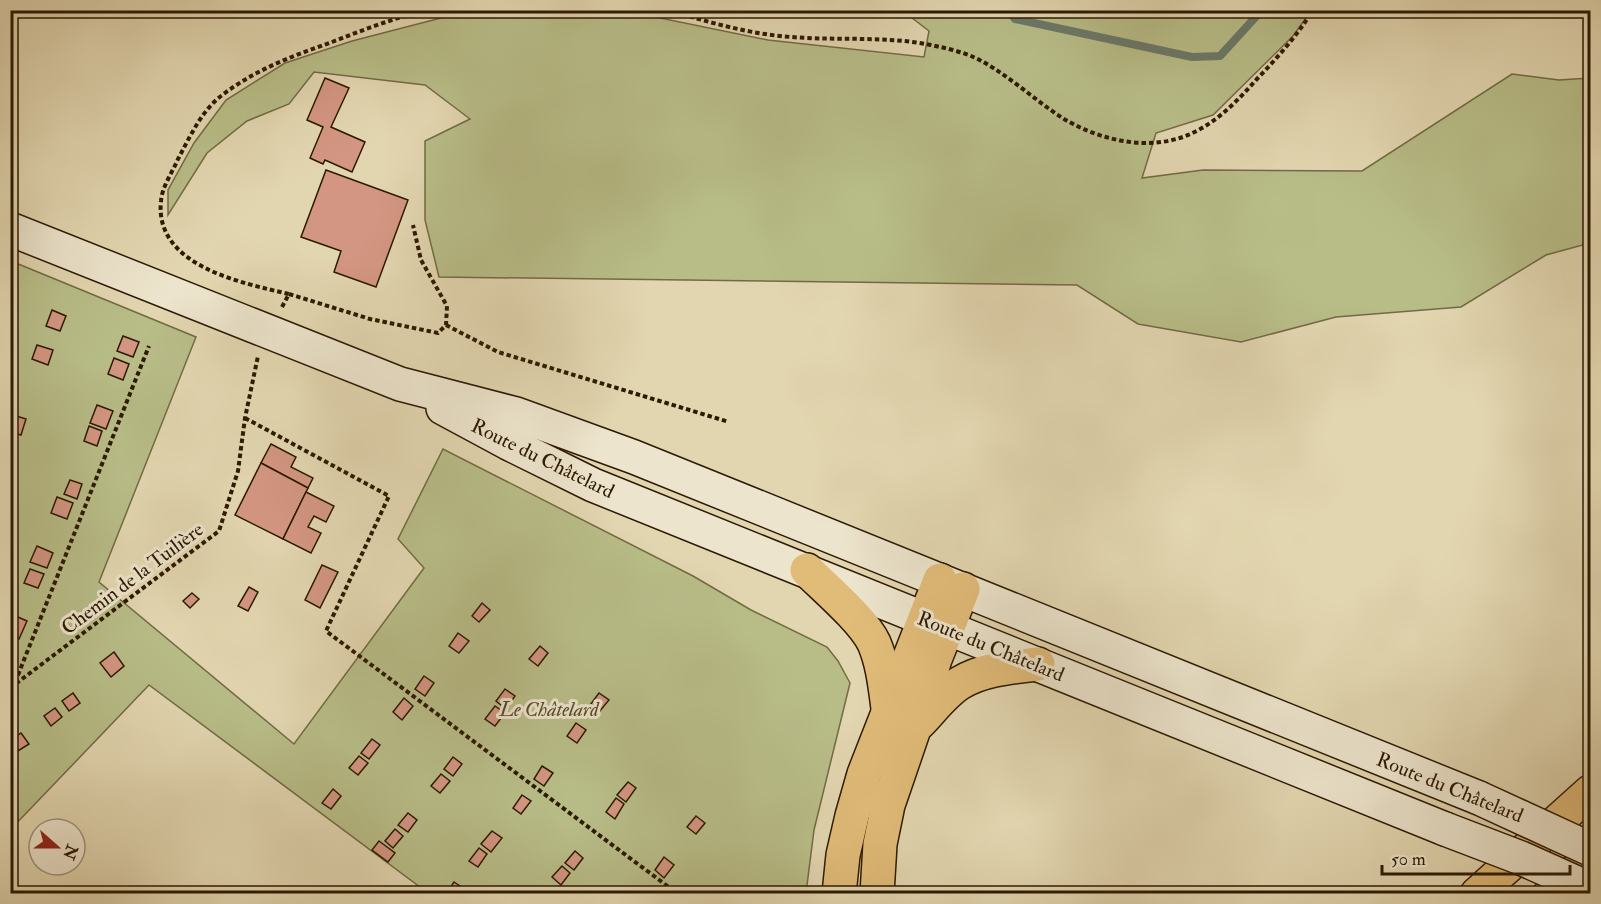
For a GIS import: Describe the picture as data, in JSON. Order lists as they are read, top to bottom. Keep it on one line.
{"streets":{"main road":["Route du Châtelard"],"path":["Chemin de la Tuilière"]},"crossings":[["Route du Châtelard","Chemin de la Tuilière"]],"parks":["Le Châtelard"],"scale_bar":"50 m","north":"right"}
